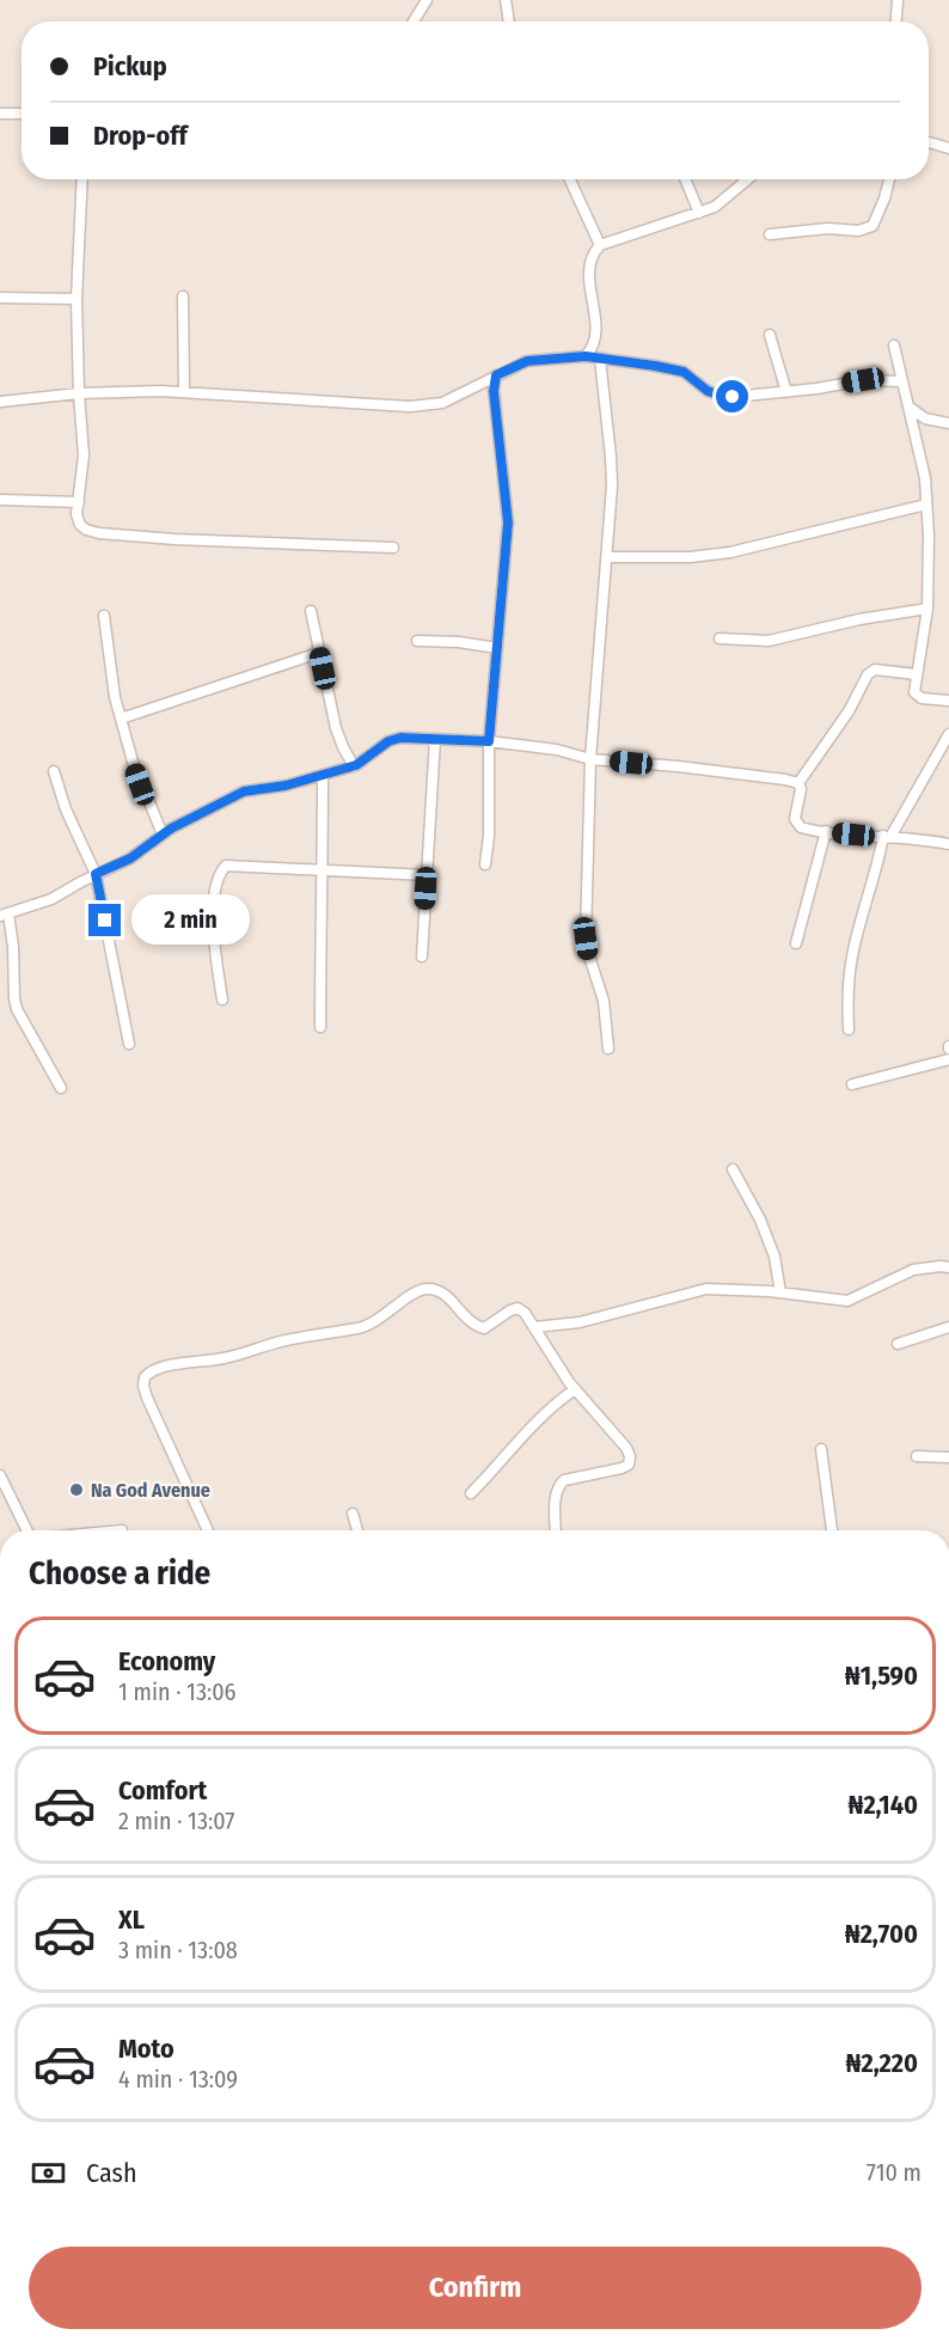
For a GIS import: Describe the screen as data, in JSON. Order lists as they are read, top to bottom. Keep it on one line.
{"places":["Na God Avenue"],"page":{"banner":["Pickup","Drop-off"],"bubble":"2 min","heading":"Choose a ride","list":[{"name":"Economy","note":"1 min · 13:06","value":"₦1,590"},{"name":"Comfort","note":"2 min · 13:07","value":"₦2,140"},{"name":"XL","note":"3 min · 13:08","value":"₦2,700"},{"name":"Moto","note":"4 min · 13:09","value":"₦2,220"}],"pay":["Cash","710 m"],"buttons":"Confirm"}}
